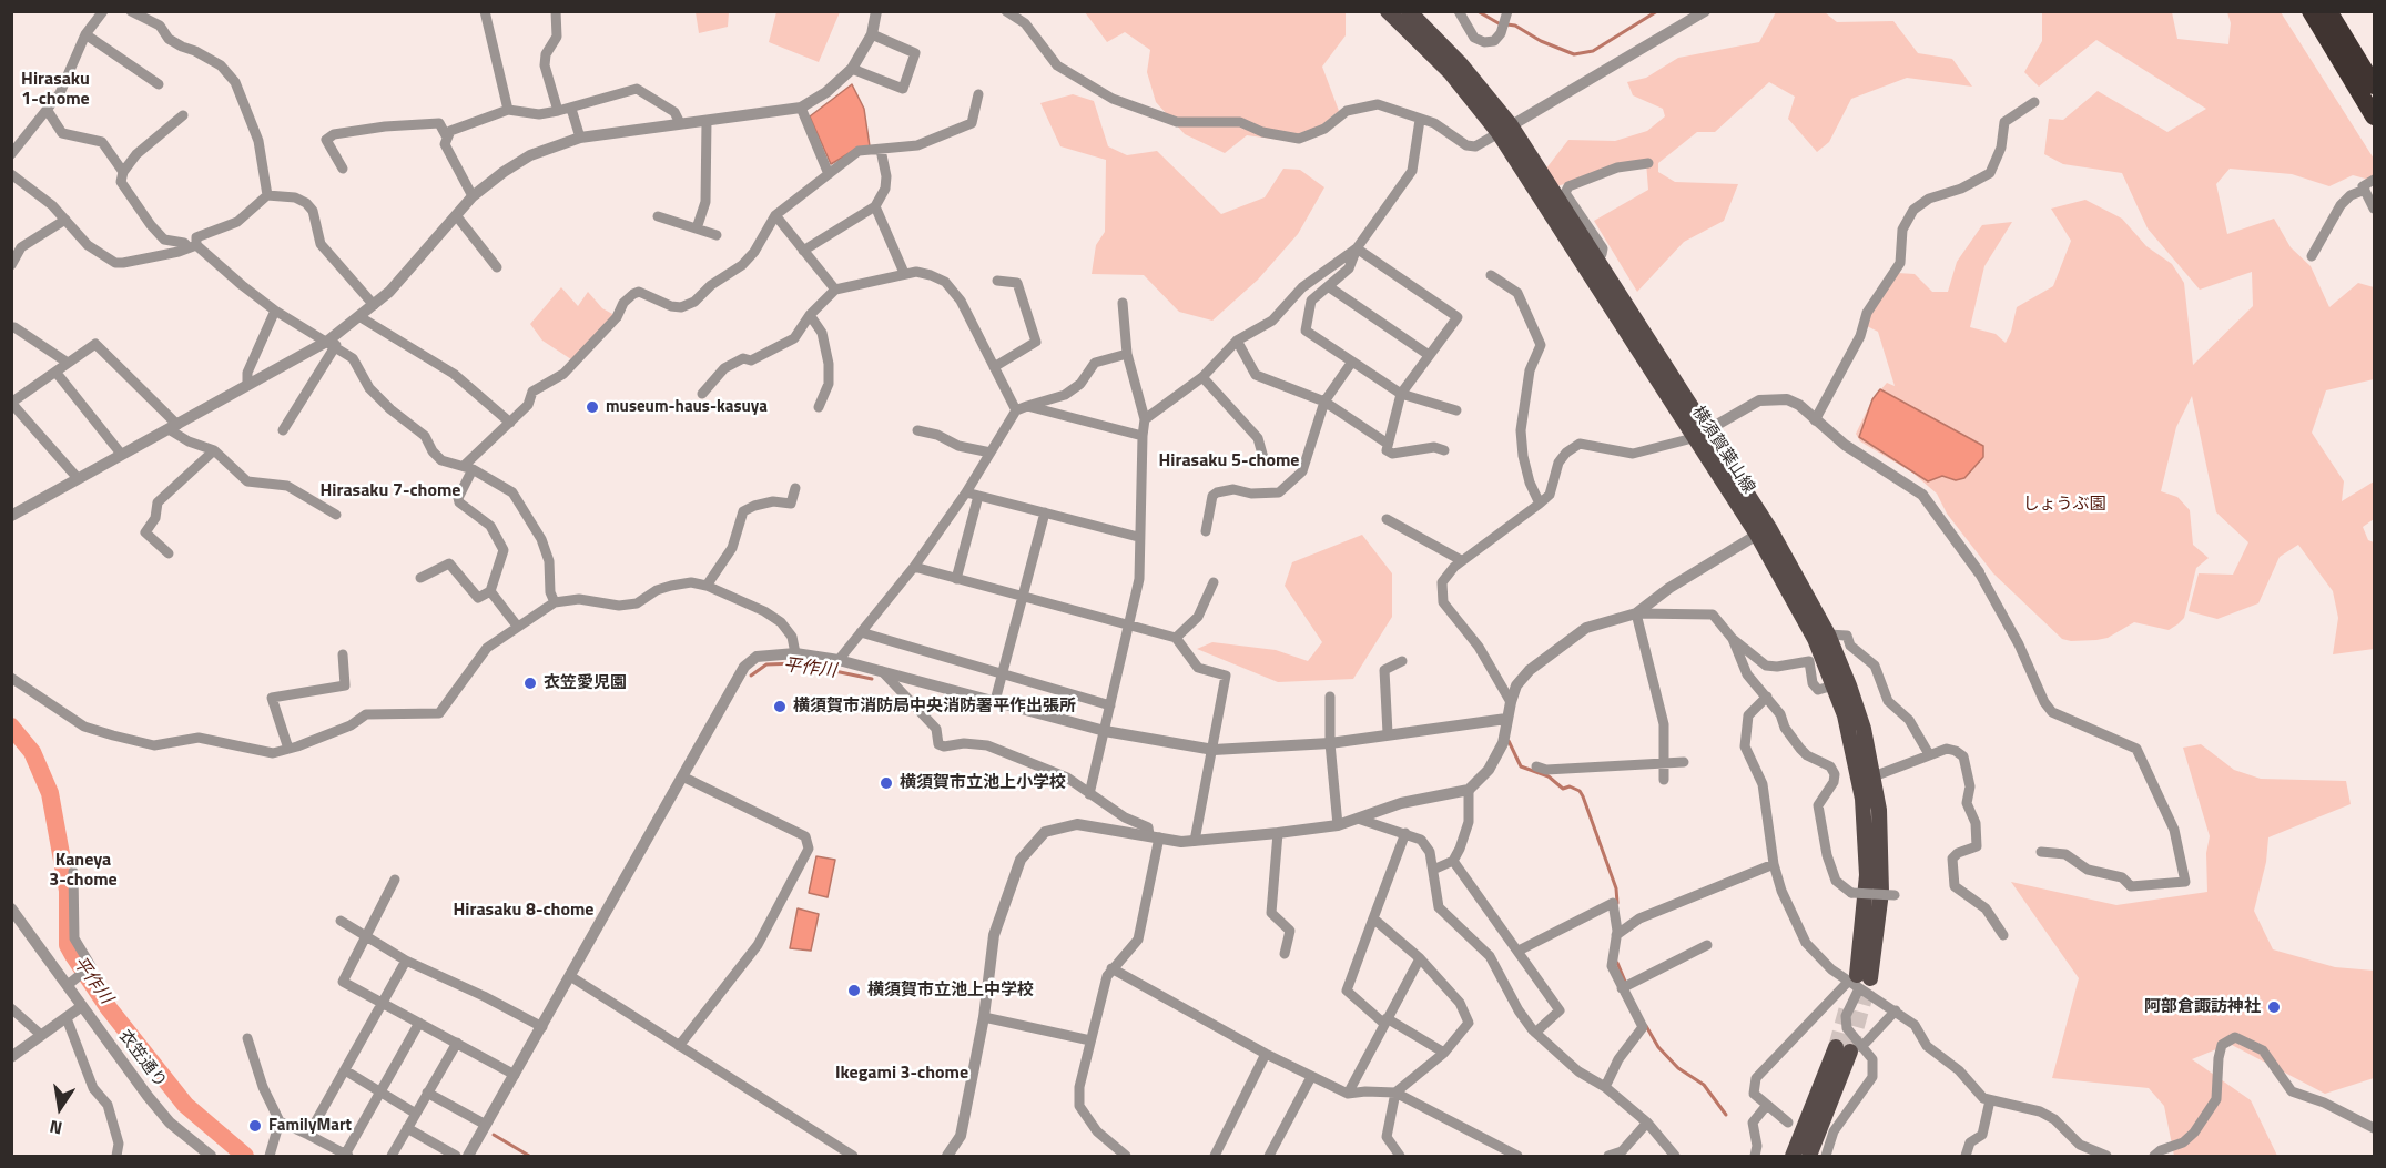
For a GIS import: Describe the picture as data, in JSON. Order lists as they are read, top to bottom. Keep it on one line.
{"streets":{"main road":["横須賀葉山線"],"street":["衣笠通り"]},"districts":["Hirasaku 1-chome","Hirasaku 5-chome","Hirasaku 7-chome","Kaneya 3-chome","Hirasaku 8-chome","Ikegami 3-chome"],"water":["平作川"],"parks":["しょうぶ園"],"places":["museum-haus-kasuya","衣笠愛児園","横須賀市消防局中央消防署平作出張所","横須賀市立池上小学校","横須賀市立池上中学校","阿部倉諏訪神社","FamilyMart"],"north":"bottom"}
